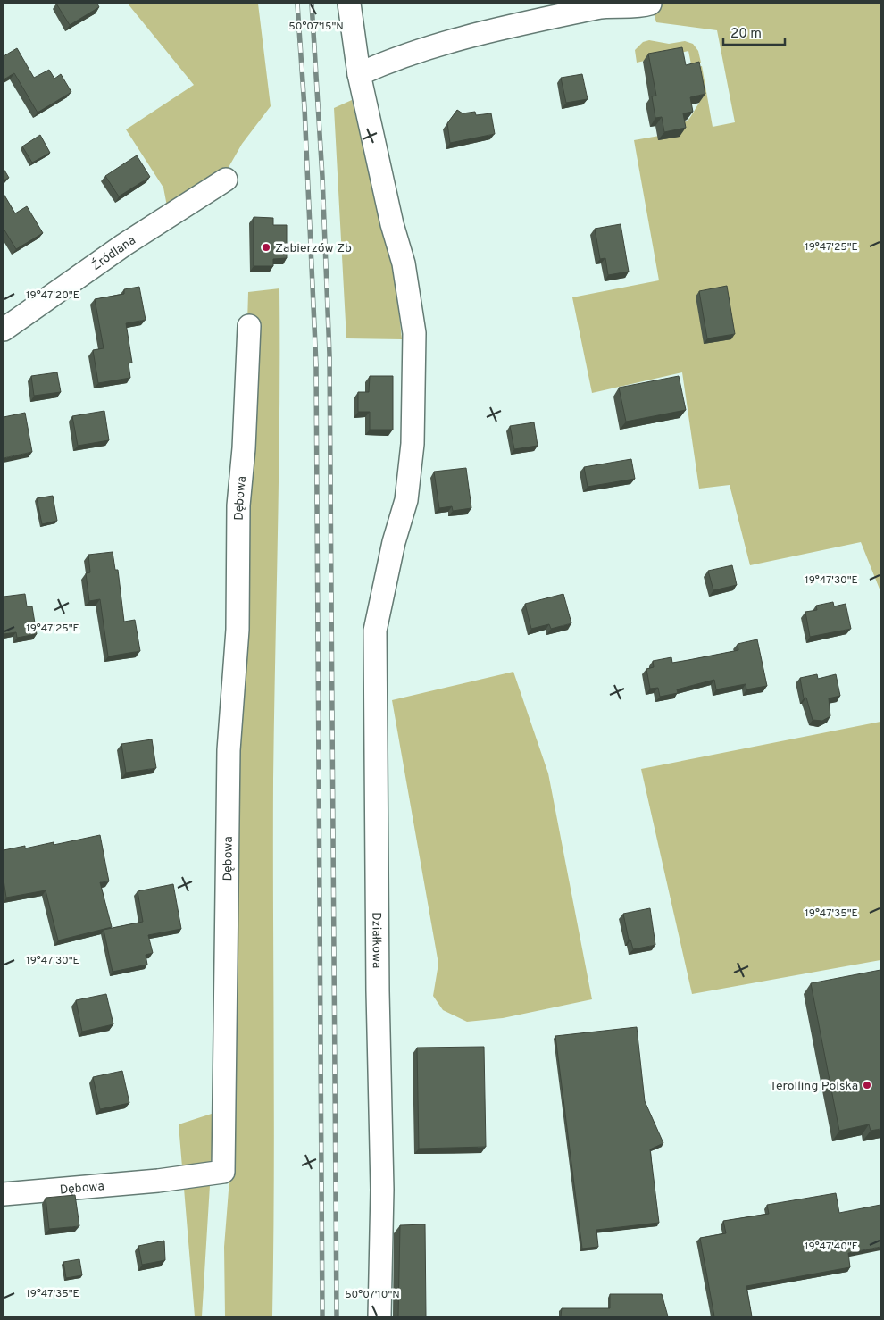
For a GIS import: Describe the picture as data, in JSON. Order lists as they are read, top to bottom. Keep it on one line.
{"streets":{"street":["Źródlana","Dębowa","Działkowa"]},"places":["Zabierzów Zb","Terolling Polska"],"scale_bar":"20 m","coordinates":["50°07'15\"N","19°47'25\"E","19°47'20\"E","19°47'30\"E","19°47'35\"E","19°47'40\"E","50°07'10\"N"]}
